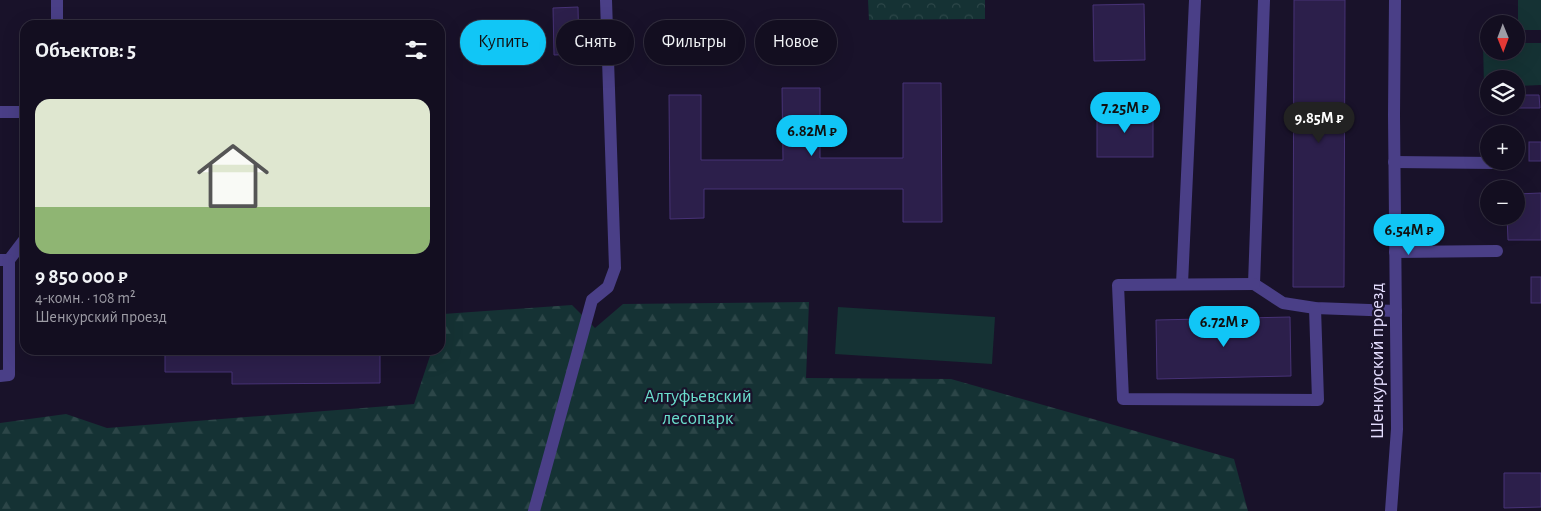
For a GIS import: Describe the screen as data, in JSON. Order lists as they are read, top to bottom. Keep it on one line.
{"streets":{"street":["Шенкурский проезд"]},"parks":["Алтуфьевский лесопарк"],"north":"bottom","page":{"map_buttons":["+","−"],"chip":["Купить","Снять","Фильтры","Новое"],"heading":"Объектов: 5","list":[{"name":"9 850 000 ₽","note":"4-комн. · 108 m² · Шенкурский проезд"}],"price":["7.25M ₽","9.85M ₽","6.82M ₽","6.54M ₽","6.72M ₽"]}}
